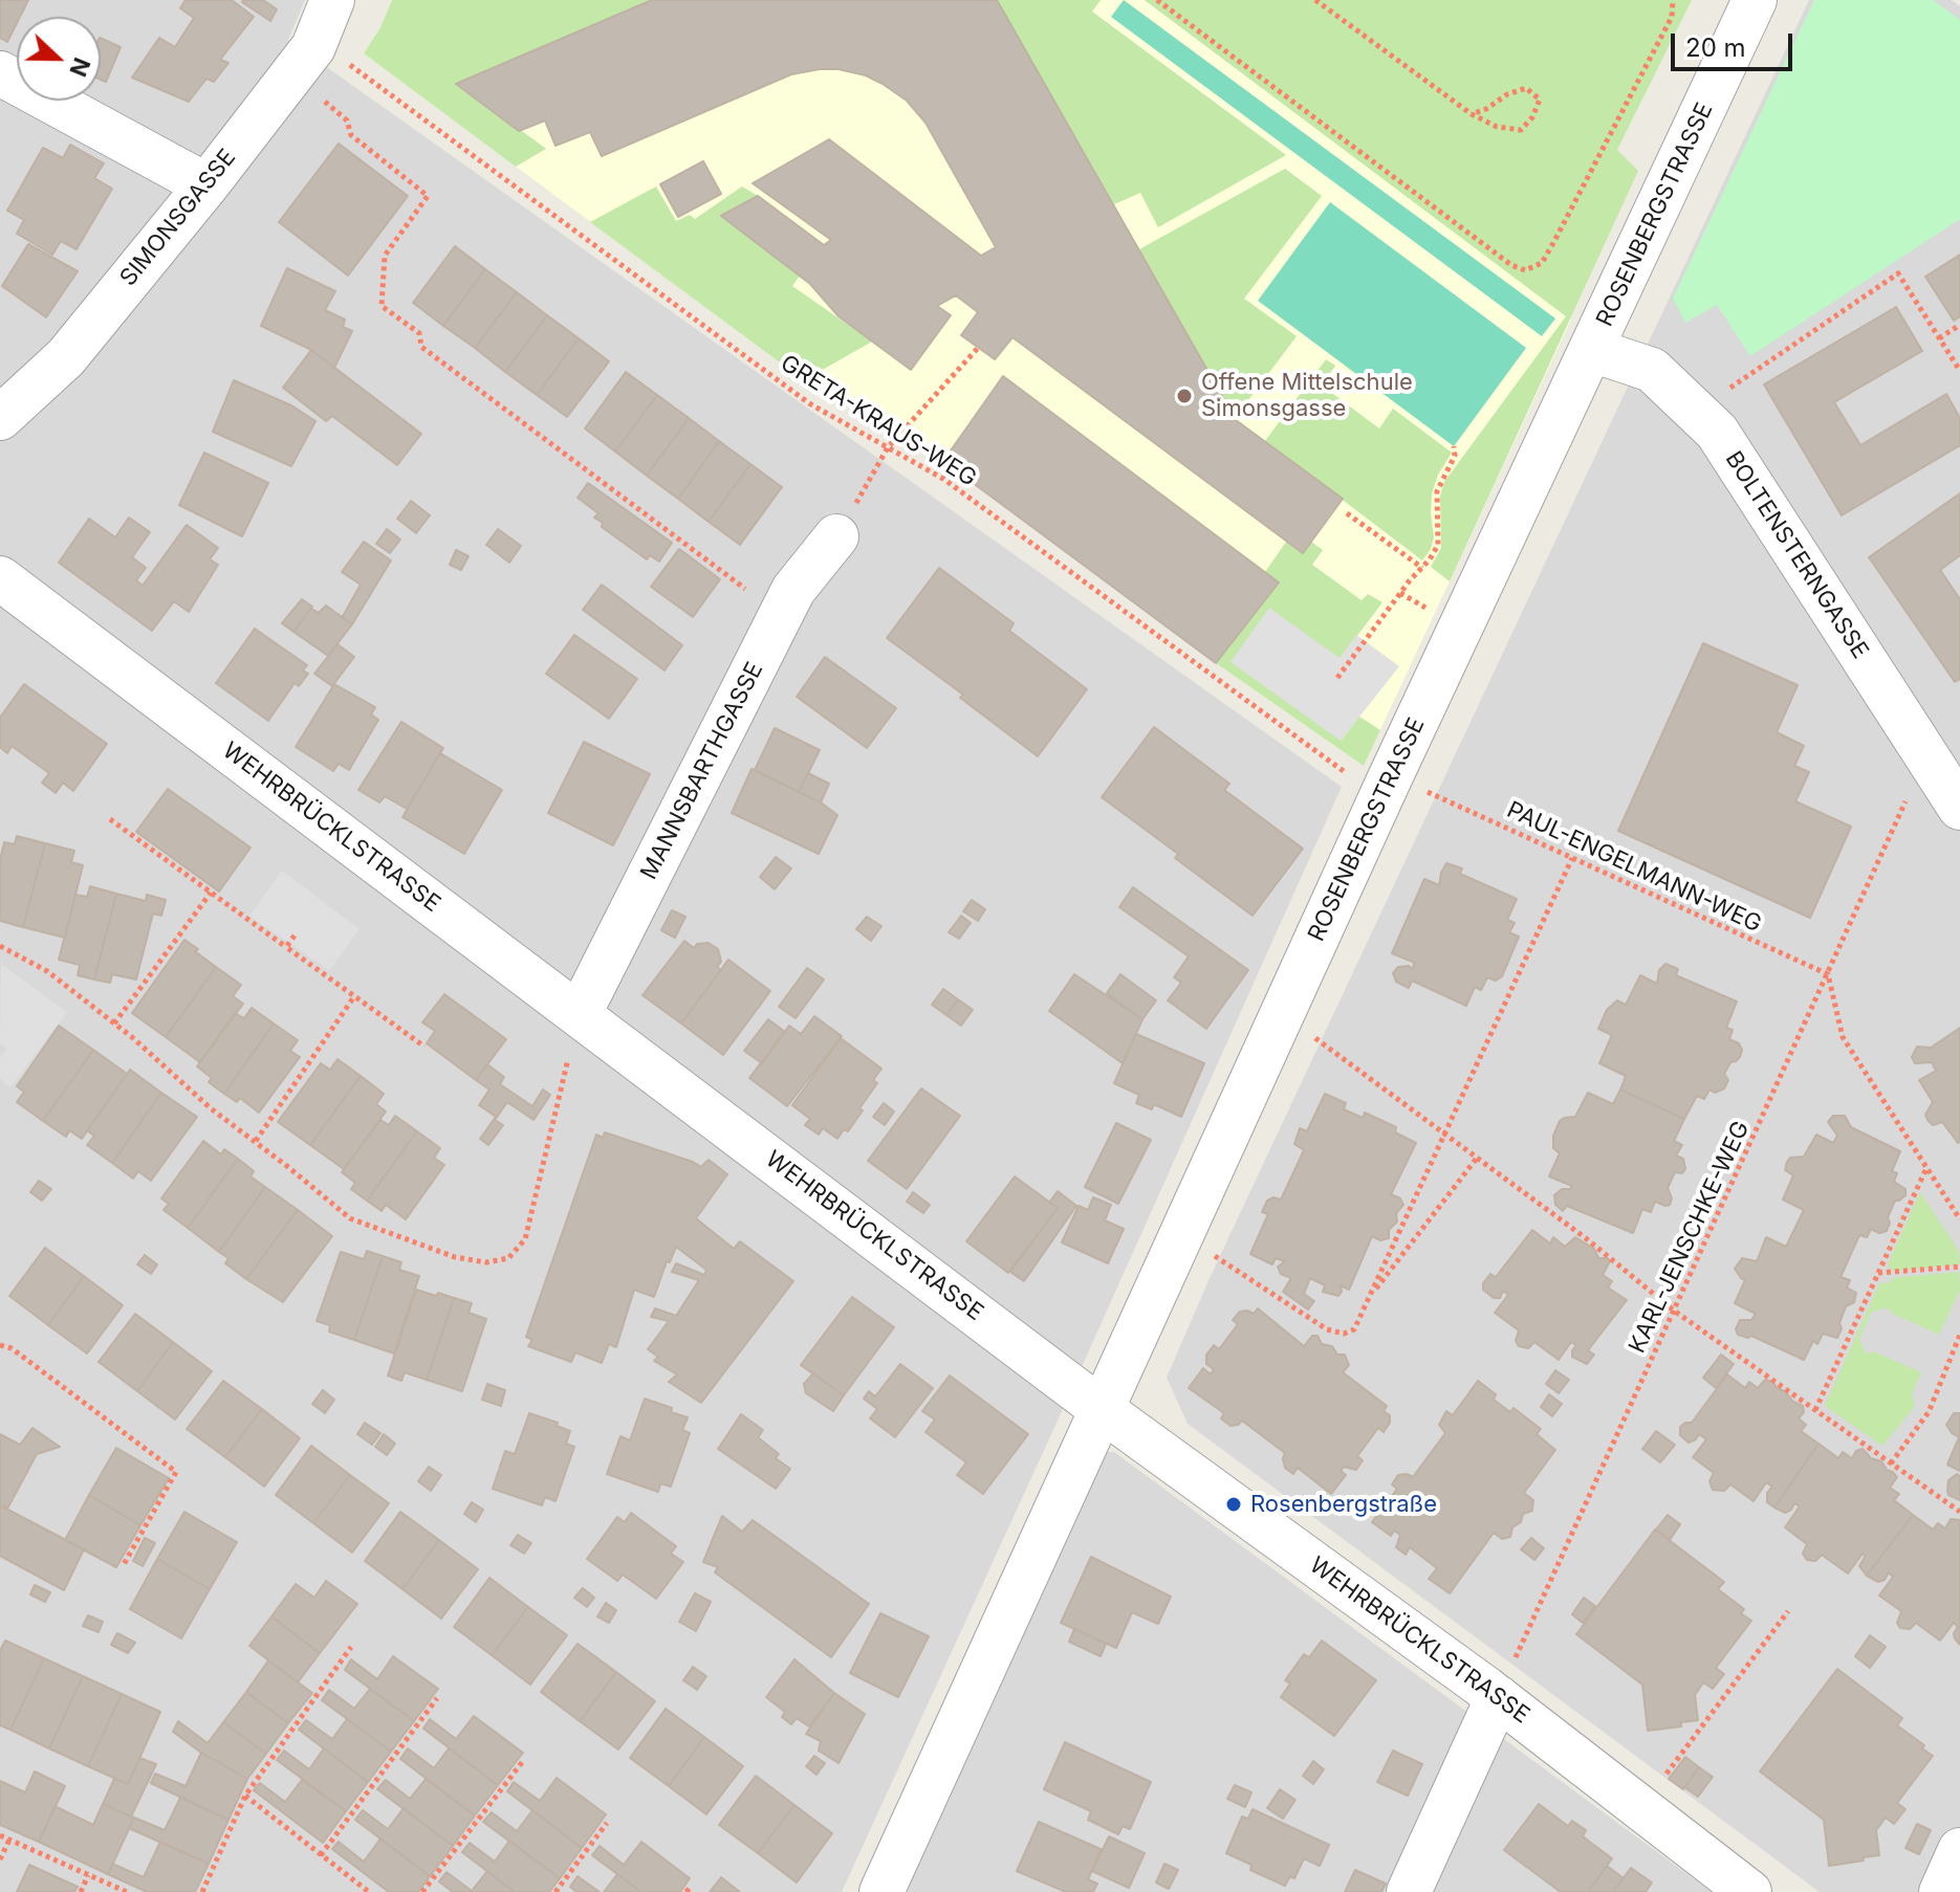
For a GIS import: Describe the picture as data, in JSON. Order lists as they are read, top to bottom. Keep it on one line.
{"streets":{"street":["ROSENBERGSTRASSE","SIMONSGASSE","BOLTENSTERNGASSE","MANNSBARTHGASSE","WEHRBRÜCKLSTRASSE"],"path":["GRETA-KRAUS-WEG","PAUL-ENGELMANN-WEG","KARL-JENSCHKE-WEG"]},"crossings":[["ROSENBERGSTRASSE","BOLTENSTERNGASSE"],["ROSENBERGSTRASSE","WEHRBRÜCKLSTRASSE"],["MANNSBARTHGASSE","WEHRBRÜCKLSTRASSE"],["WEHRBRÜCKLSTRASSE","KARL-JENSCHKE-WEG"],["PAUL-ENGELMANN-WEG","KARL-JENSCHKE-WEG"]],"places":["Offene Mittelschule Simonsgasse","Rosenbergstraße"],"scale_bar":"20 m","north":"right"}
